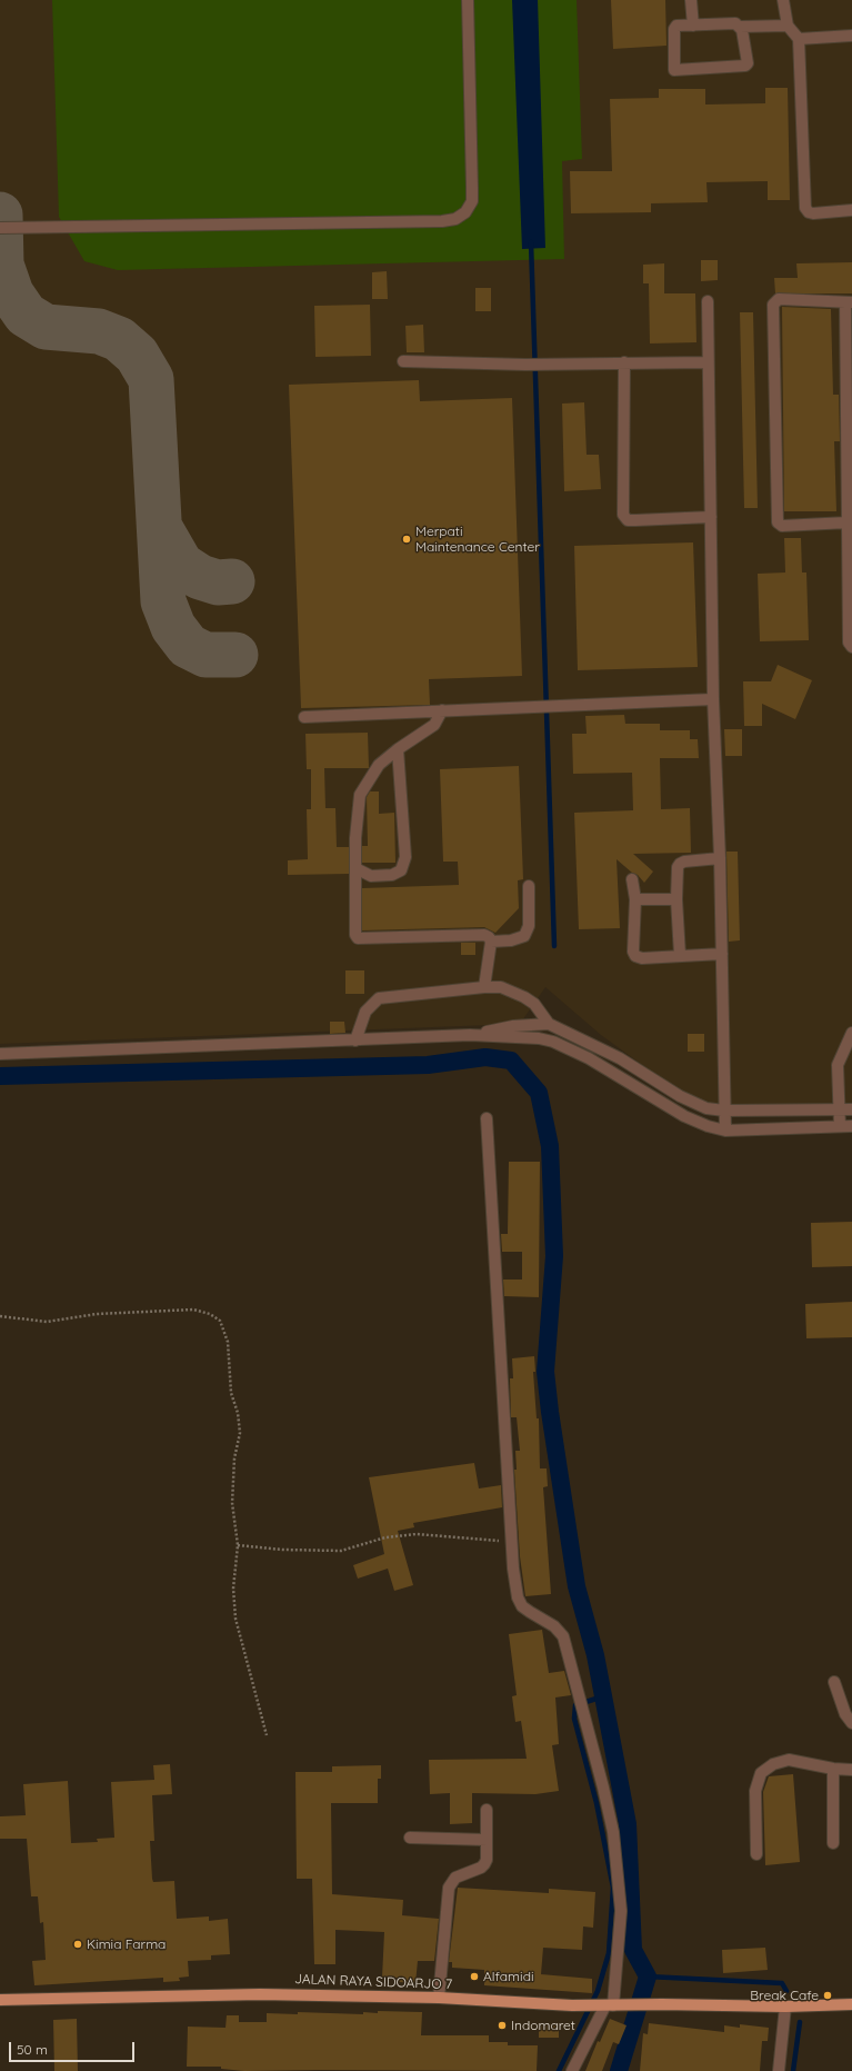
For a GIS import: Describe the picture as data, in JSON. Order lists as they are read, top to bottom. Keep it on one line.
{"streets":{"main road":["JALAN RAYA SIDOARJO 7"]},"places":["Merpati Maintenance Center","Kimia Farma","Alfamidi","Break Cafe","Indomaret"],"scale_bar":"50 m"}
